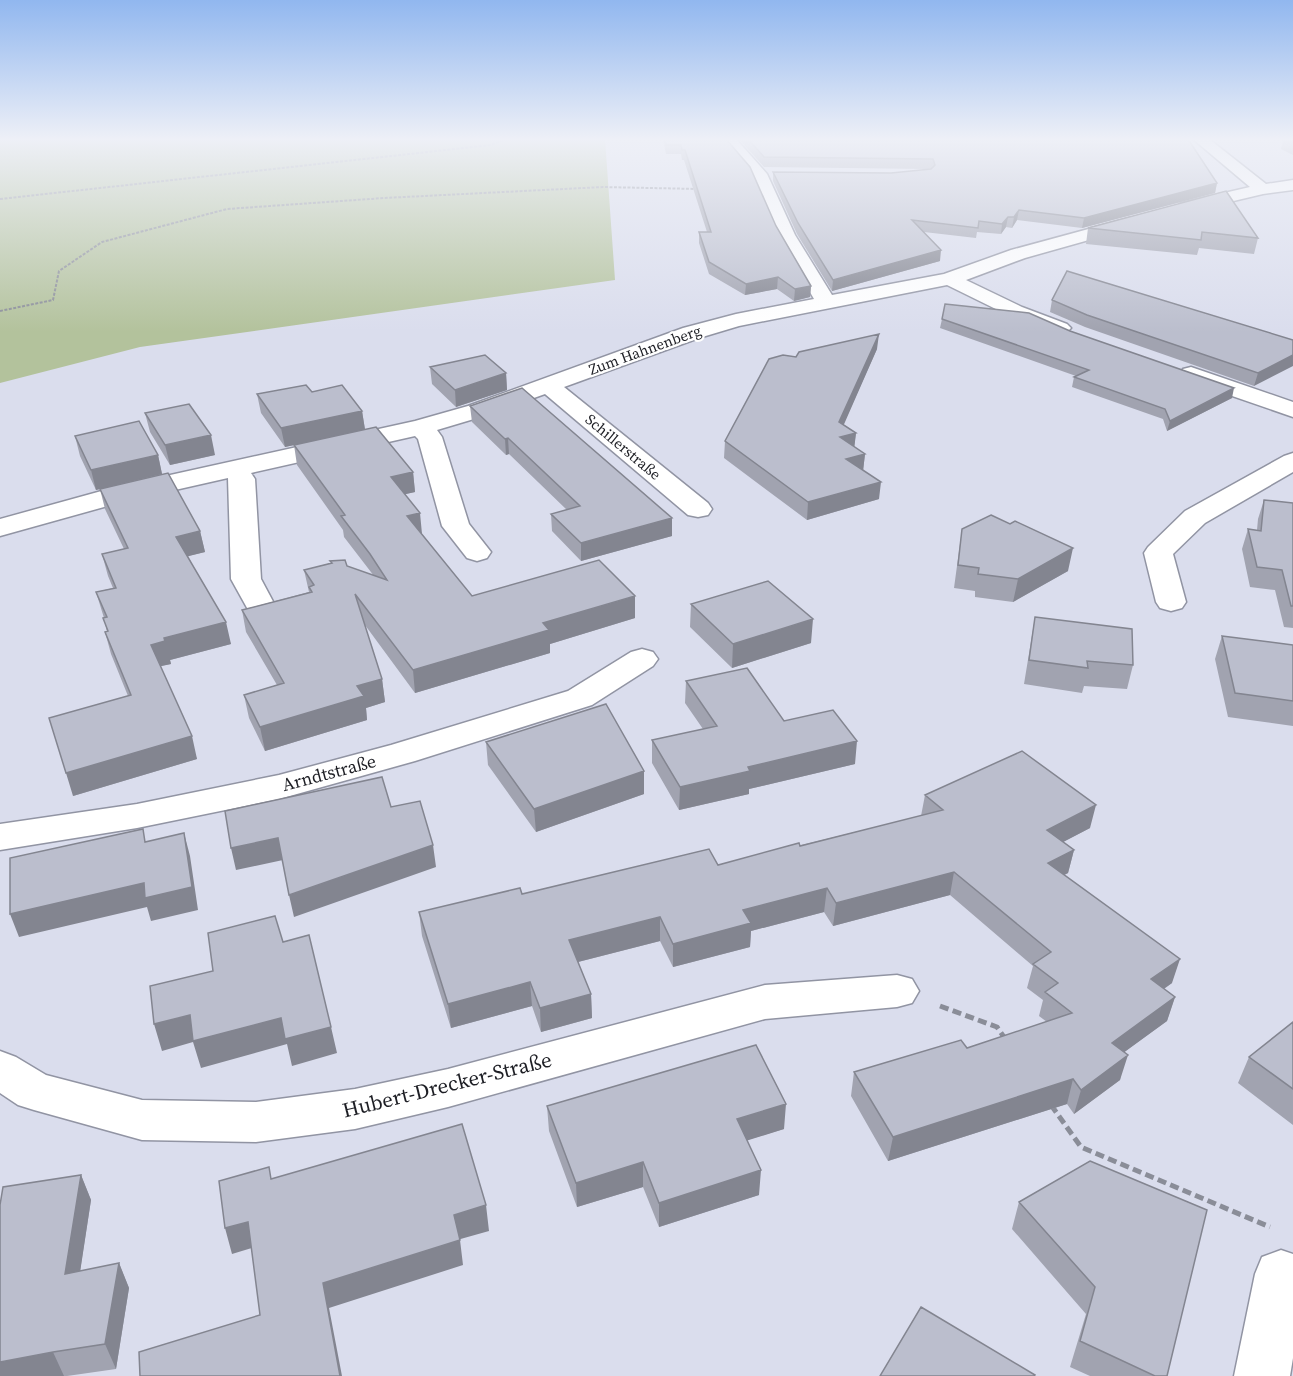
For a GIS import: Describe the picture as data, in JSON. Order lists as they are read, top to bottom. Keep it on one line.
{"streets":{"street":["Zum Hahnenberg","Schillerstraße","Arndtstraße","Hubert-Drecker-Straße"]},"crossings":[["Zum Hahnenberg","Schillerstraße"]]}
